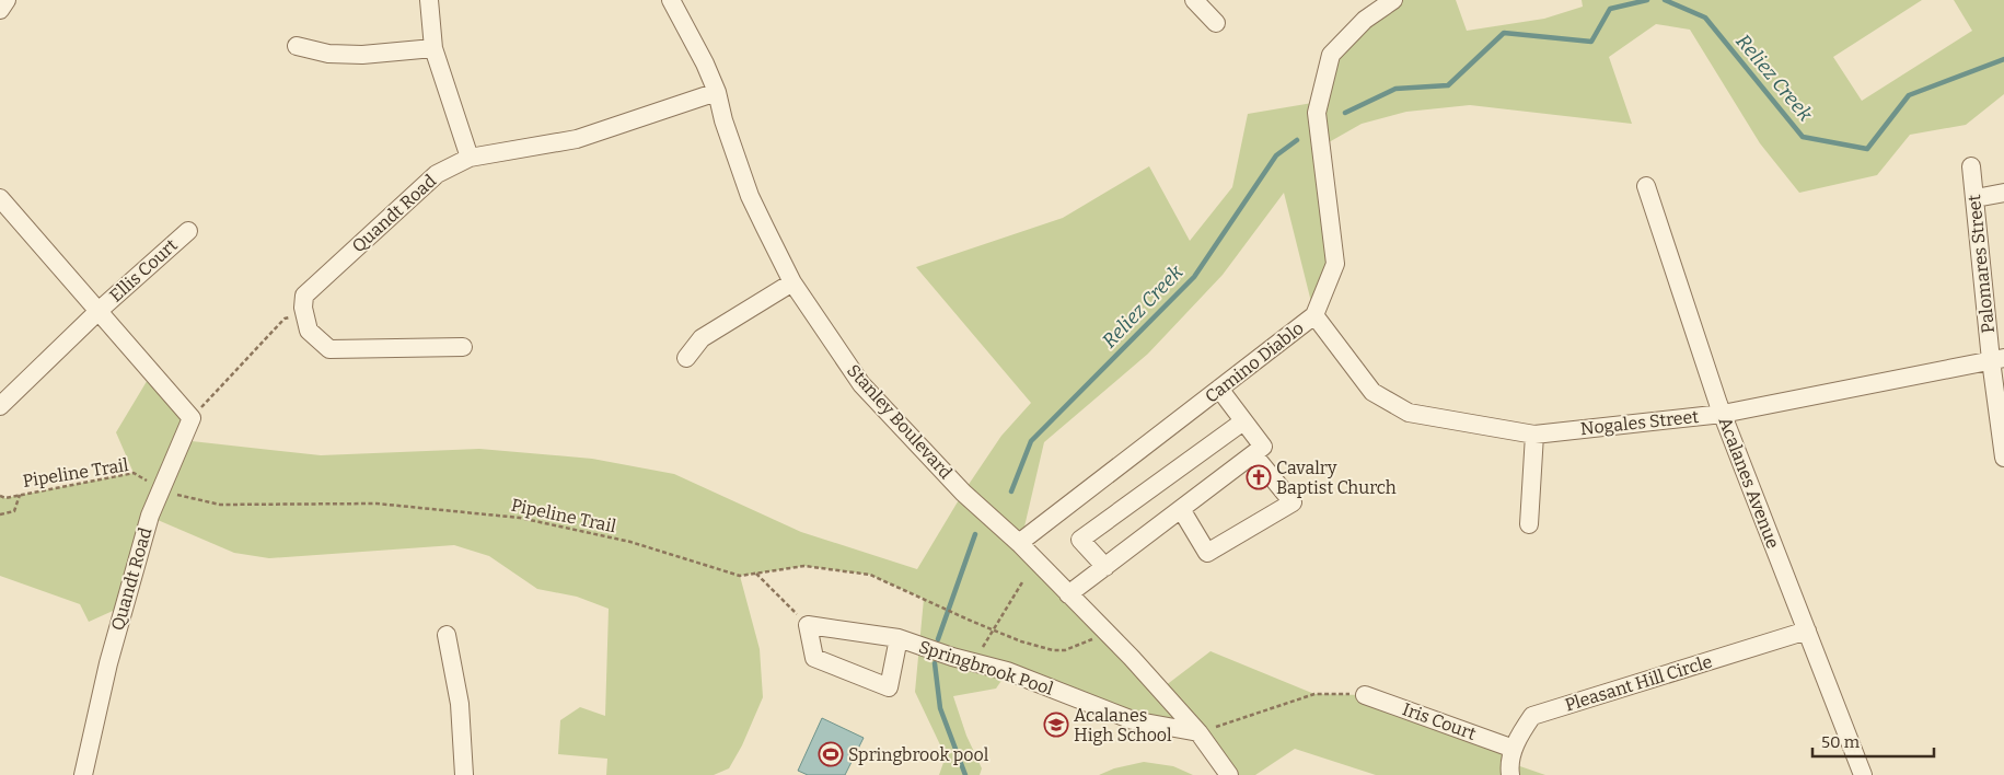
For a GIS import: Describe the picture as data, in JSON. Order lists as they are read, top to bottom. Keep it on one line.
{"streets":{"street":["Quandt Road","Palomares Street","Ellis Court","Camino Diablo","Stanley Boulevard","Nogales Street","Acalanes Avenue","Springbrook Pool","Pleasant Hill Circle","Iris Court"],"path":["Pipeline Trail"]},"crossings":[["Quandt Road","Stanley Boulevard"],["Quandt Road","Pipeline Trail"],["Palomares Street","Nogales Street"],["Camino Diablo","Stanley Boulevard"],["Camino Diablo","Nogales Street"],["Stanley Boulevard","Pipeline Trail"],["Stanley Boulevard","Springbrook Pool"],["Nogales Street","Acalanes Avenue"],["Acalanes Avenue","Pleasant Hill Circle"],["Pleasant Hill Circle","Iris Court"]],"water":["Reliez Creek"],"places":{"church":["Cavalry Baptist Church"],"school or university":["Acalanes High School"],"sports":["Springbrook pool"]},"scale_bar":"50 m"}
